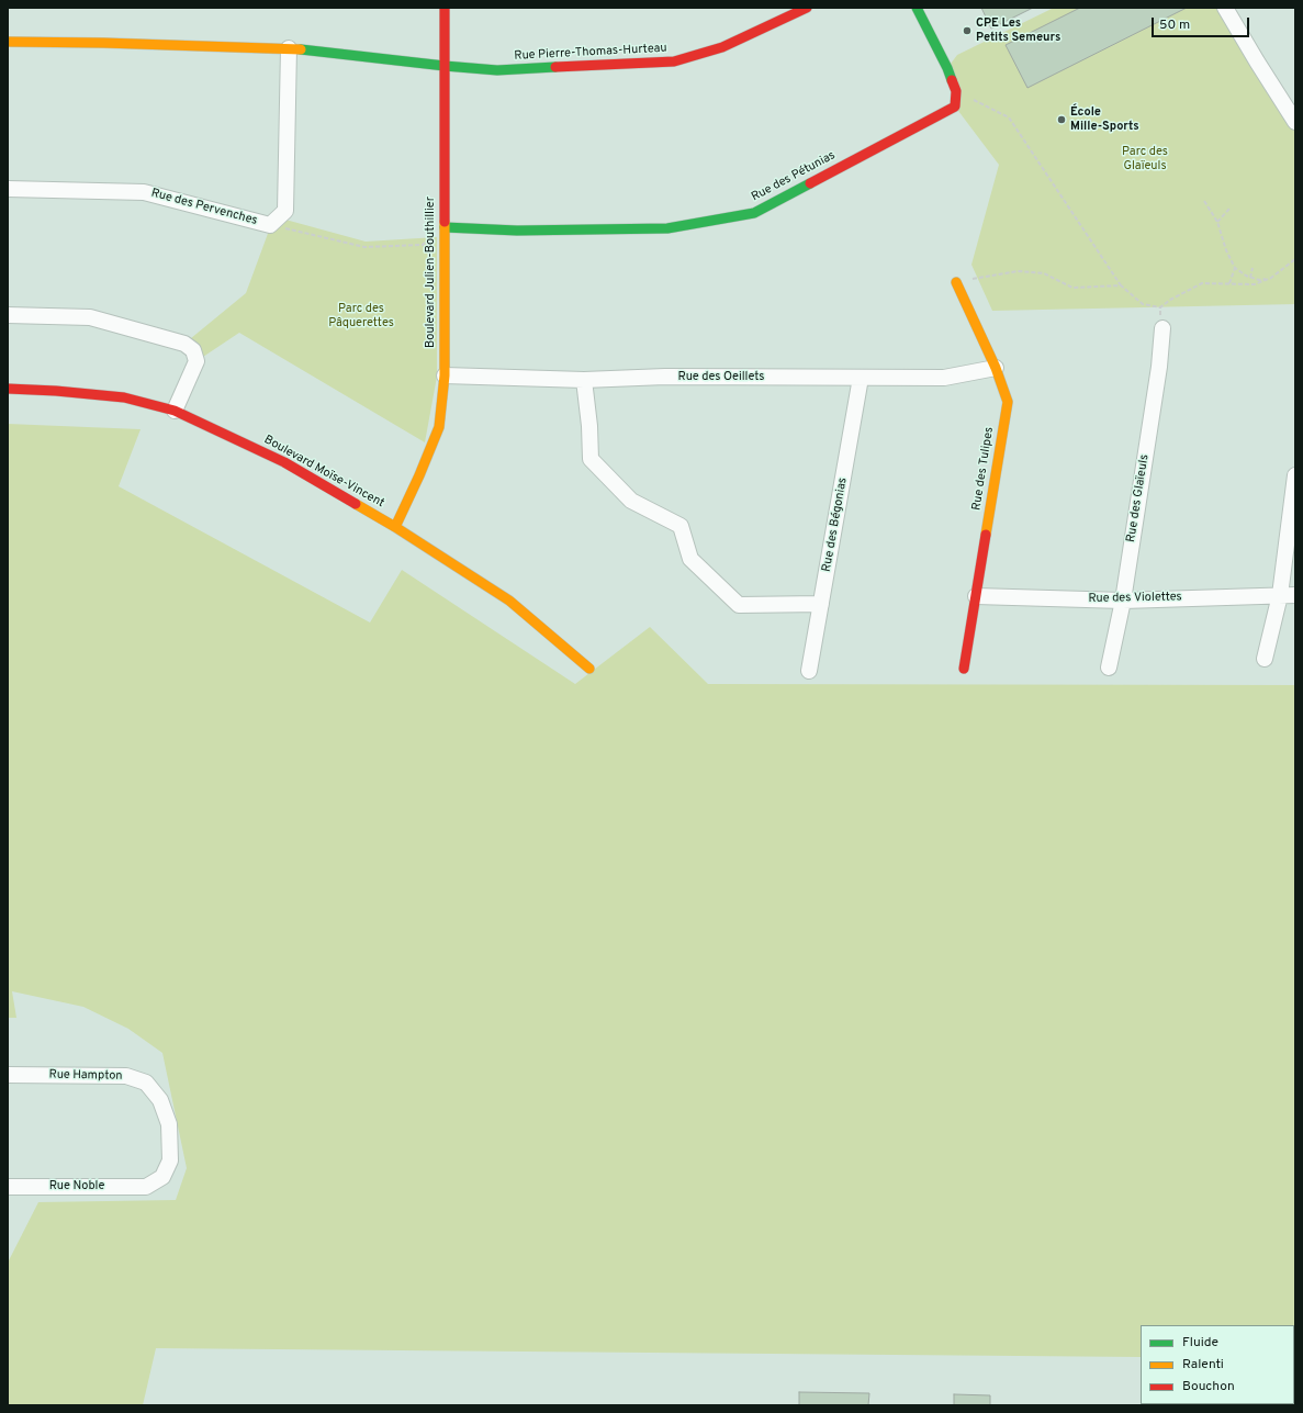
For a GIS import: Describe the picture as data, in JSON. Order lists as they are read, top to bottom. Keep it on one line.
{"streets":{"street":["Rue Pierre-Thomas-Hurteau","Rue des Pétunias","Rue des Pervenches","Boulevard Julien-Bouthillier","Rue des Oeillets","Rue des Tulipes","Boulevard Moïse-Vincent","Rue des Glaïeuls","Rue des Bégonias","Rue des Violettes","Rue Hampton","Rue Noble"]},"crossings":[["Rue Pierre-Thomas-Hurteau","Boulevard Julien-Bouthillier"],["Rue des Pétunias","Boulevard Julien-Bouthillier"],["Boulevard Julien-Bouthillier","Rue des Oeillets"],["Boulevard Julien-Bouthillier","Boulevard Moïse-Vincent"],["Rue des Oeillets","Rue des Tulipes"],["Rue des Oeillets","Rue des Bégonias"],["Rue des Tulipes","Rue des Violettes"],["Rue des Glaïeuls","Rue des Violettes"],["Rue Hampton","Rue Noble"]],"parks":["Parc des Glaïeuls","Parc des Pâquerettes"],"places":["CPE Les Petits Semeurs","École Mille-Sports"],"legend":["Fluide","Ralenti","Bouchon"],"scale_bar":"50 m"}
